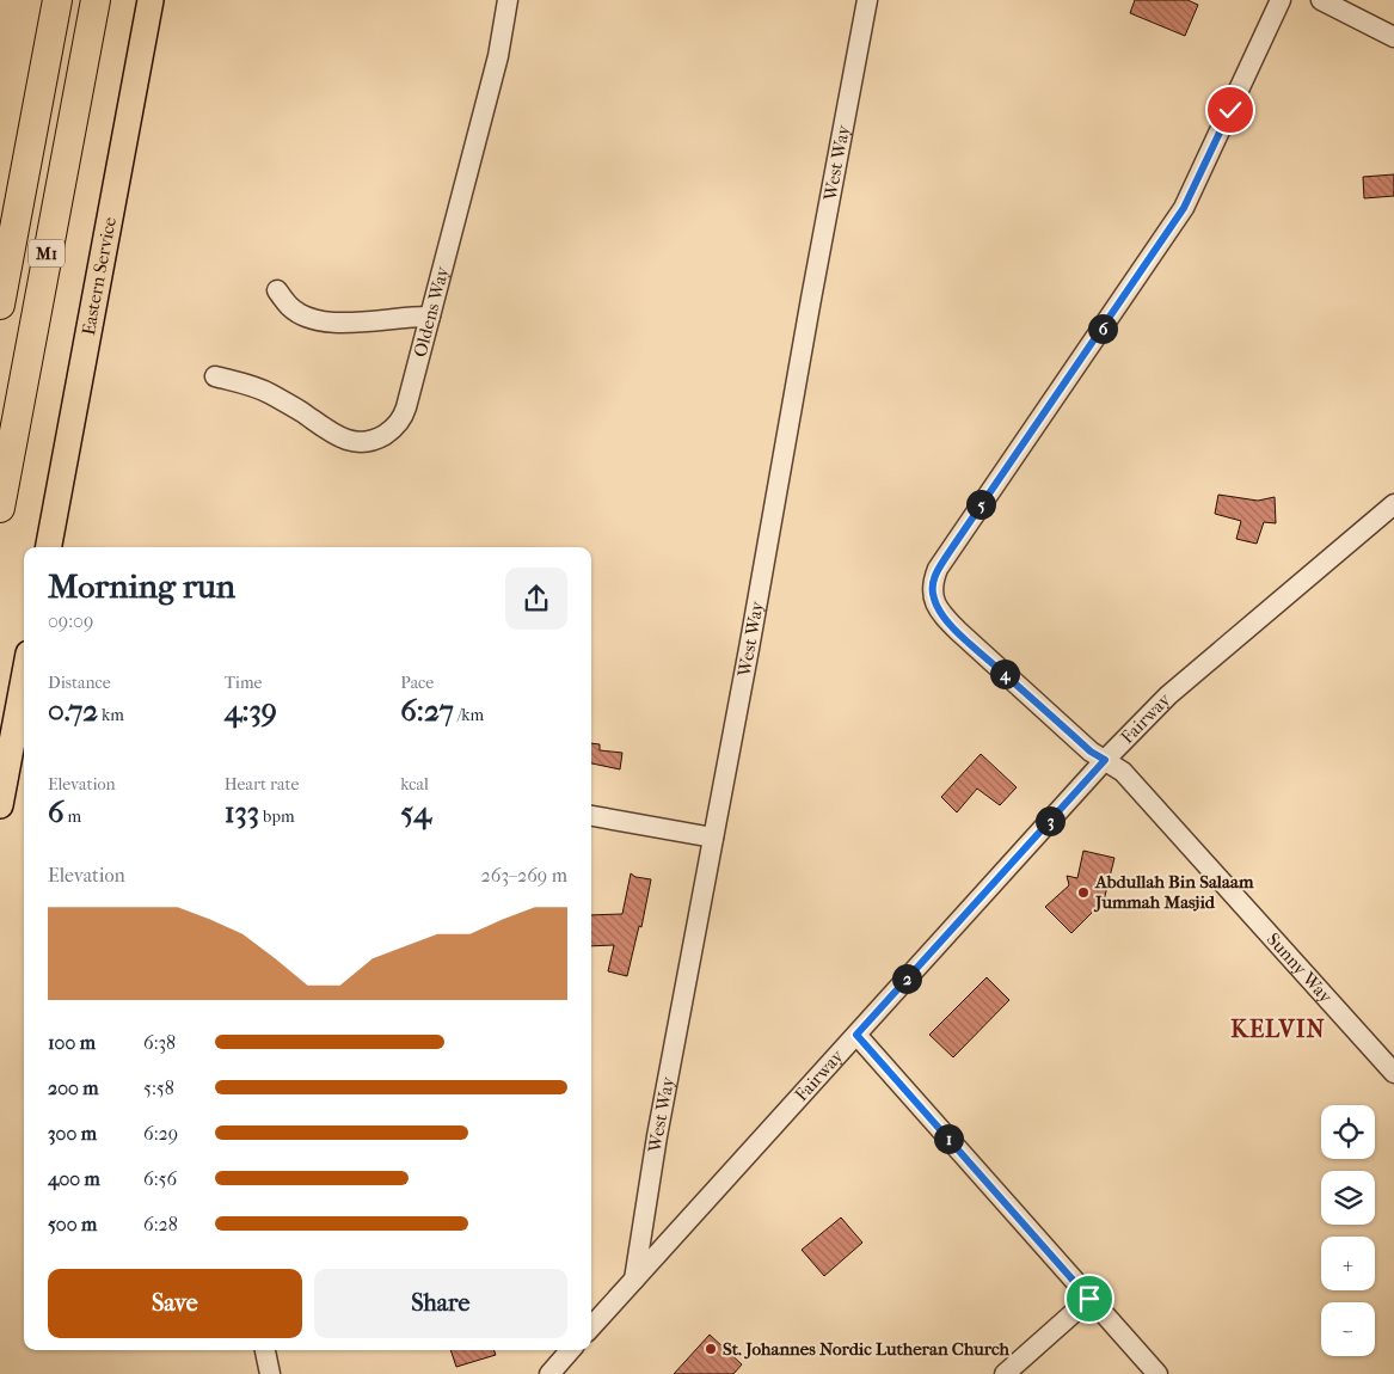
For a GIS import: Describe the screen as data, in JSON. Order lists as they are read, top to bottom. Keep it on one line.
{"streets":{"highway":["M1"],"main road":["Eastern Service"],"street":["West Way","Oldens Way","Fairway","Sunny Way"]},"crossings":[["West Way","Fairway"],["Fairway","Sunny Way"]],"districts":["KELVIN"],"places":["Abdullah Bin Salaam Jummah Masjid","St. Johannes Nordic Lutheran Church"],"page":{"pins":["6","5","4","3","2","1"],"heading":["Morning run","09:09"],"stats":[["Distance","0.72 km"],["Time","4:39"],["Pace","6:27 /km"],["Elevation","6 m"],["Heart rate","133 bpm"],["kcal","54"]],"chart":["Elevation","263–269 m"],"list":[{"name":"100 m","note":"6:38"},{"name":"200 m","note":"5:58"},{"name":"300 m","note":"6:29"},{"name":"400 m","note":"6:56"},{"name":"500 m","note":"6:28"}],"map_buttons":["+","−"],"buttons":["Save","Share"]}}
